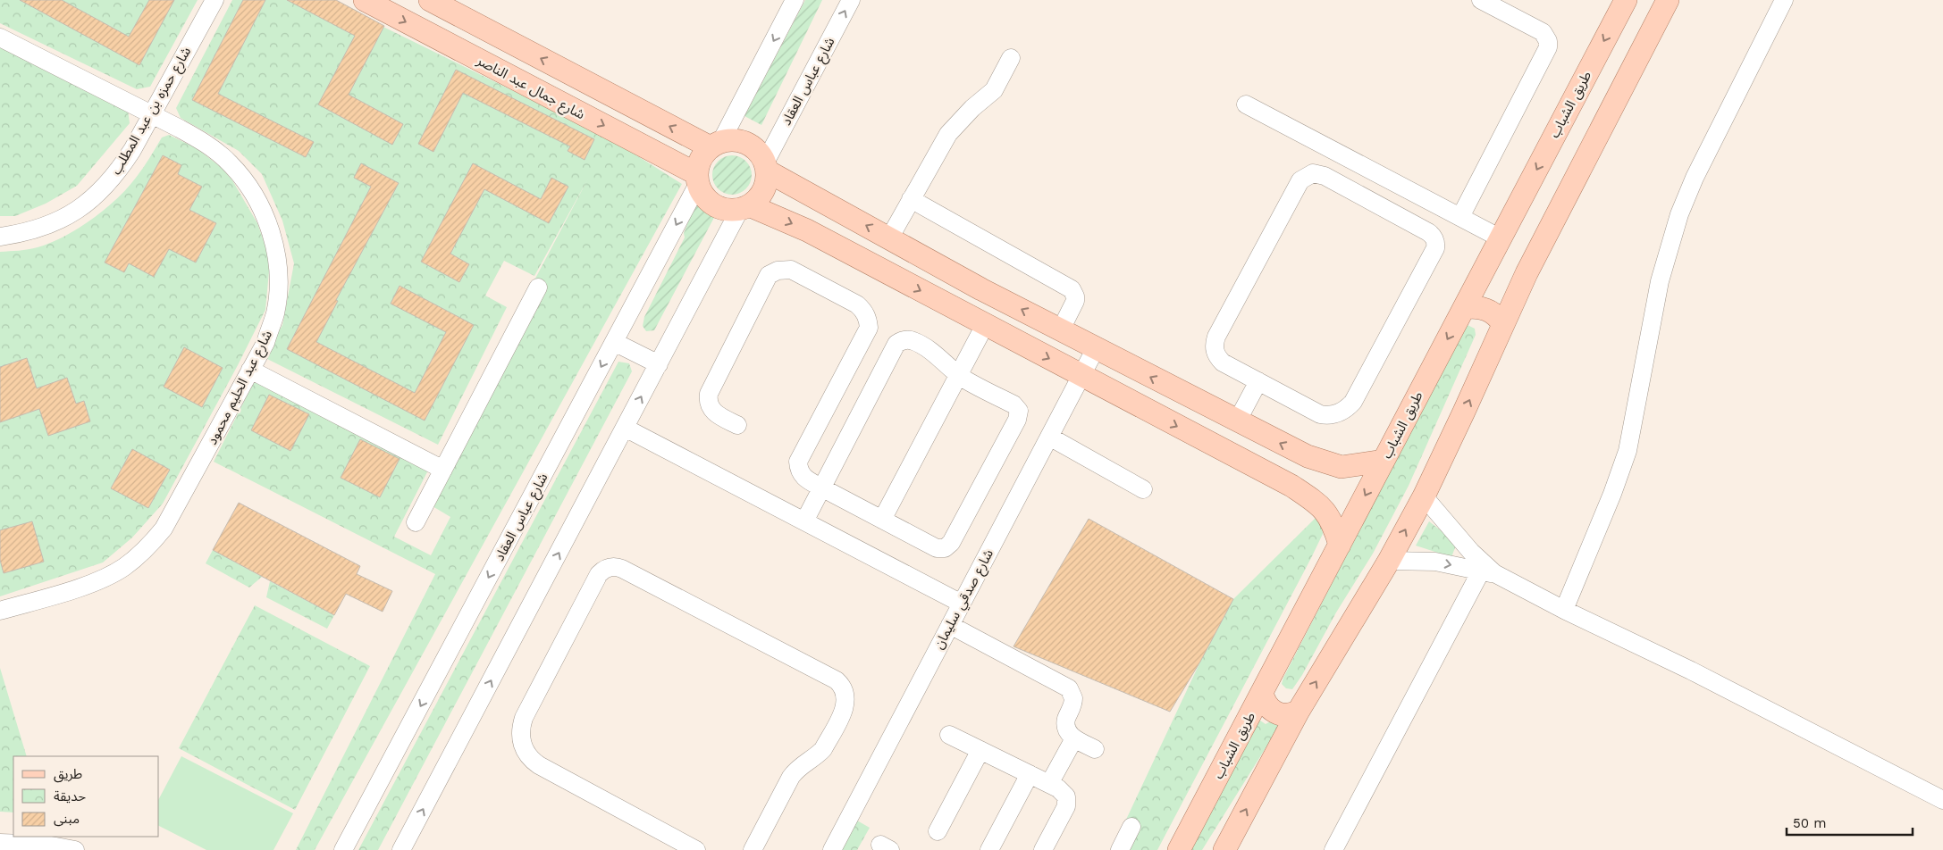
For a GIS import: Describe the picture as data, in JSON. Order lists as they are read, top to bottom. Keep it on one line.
{"streets":{"main road":["شارع جمال عبد الناصر","طريق الشباب"],"street":["شارع عباس العقاد","شارع حمزه بن عبد المطلب","شارع عبد الحليم محمود","شارع صدقي سليمان"]},"crossings":[["شارع عباس العقاد","شارع جمال عبد الناصر"],["شارع حمزه بن عبد المطلب","شارع عبد الحليم محمود"]],"legend":["طريق","حديقة","مبنى"],"scale_bar":"50 m"}
